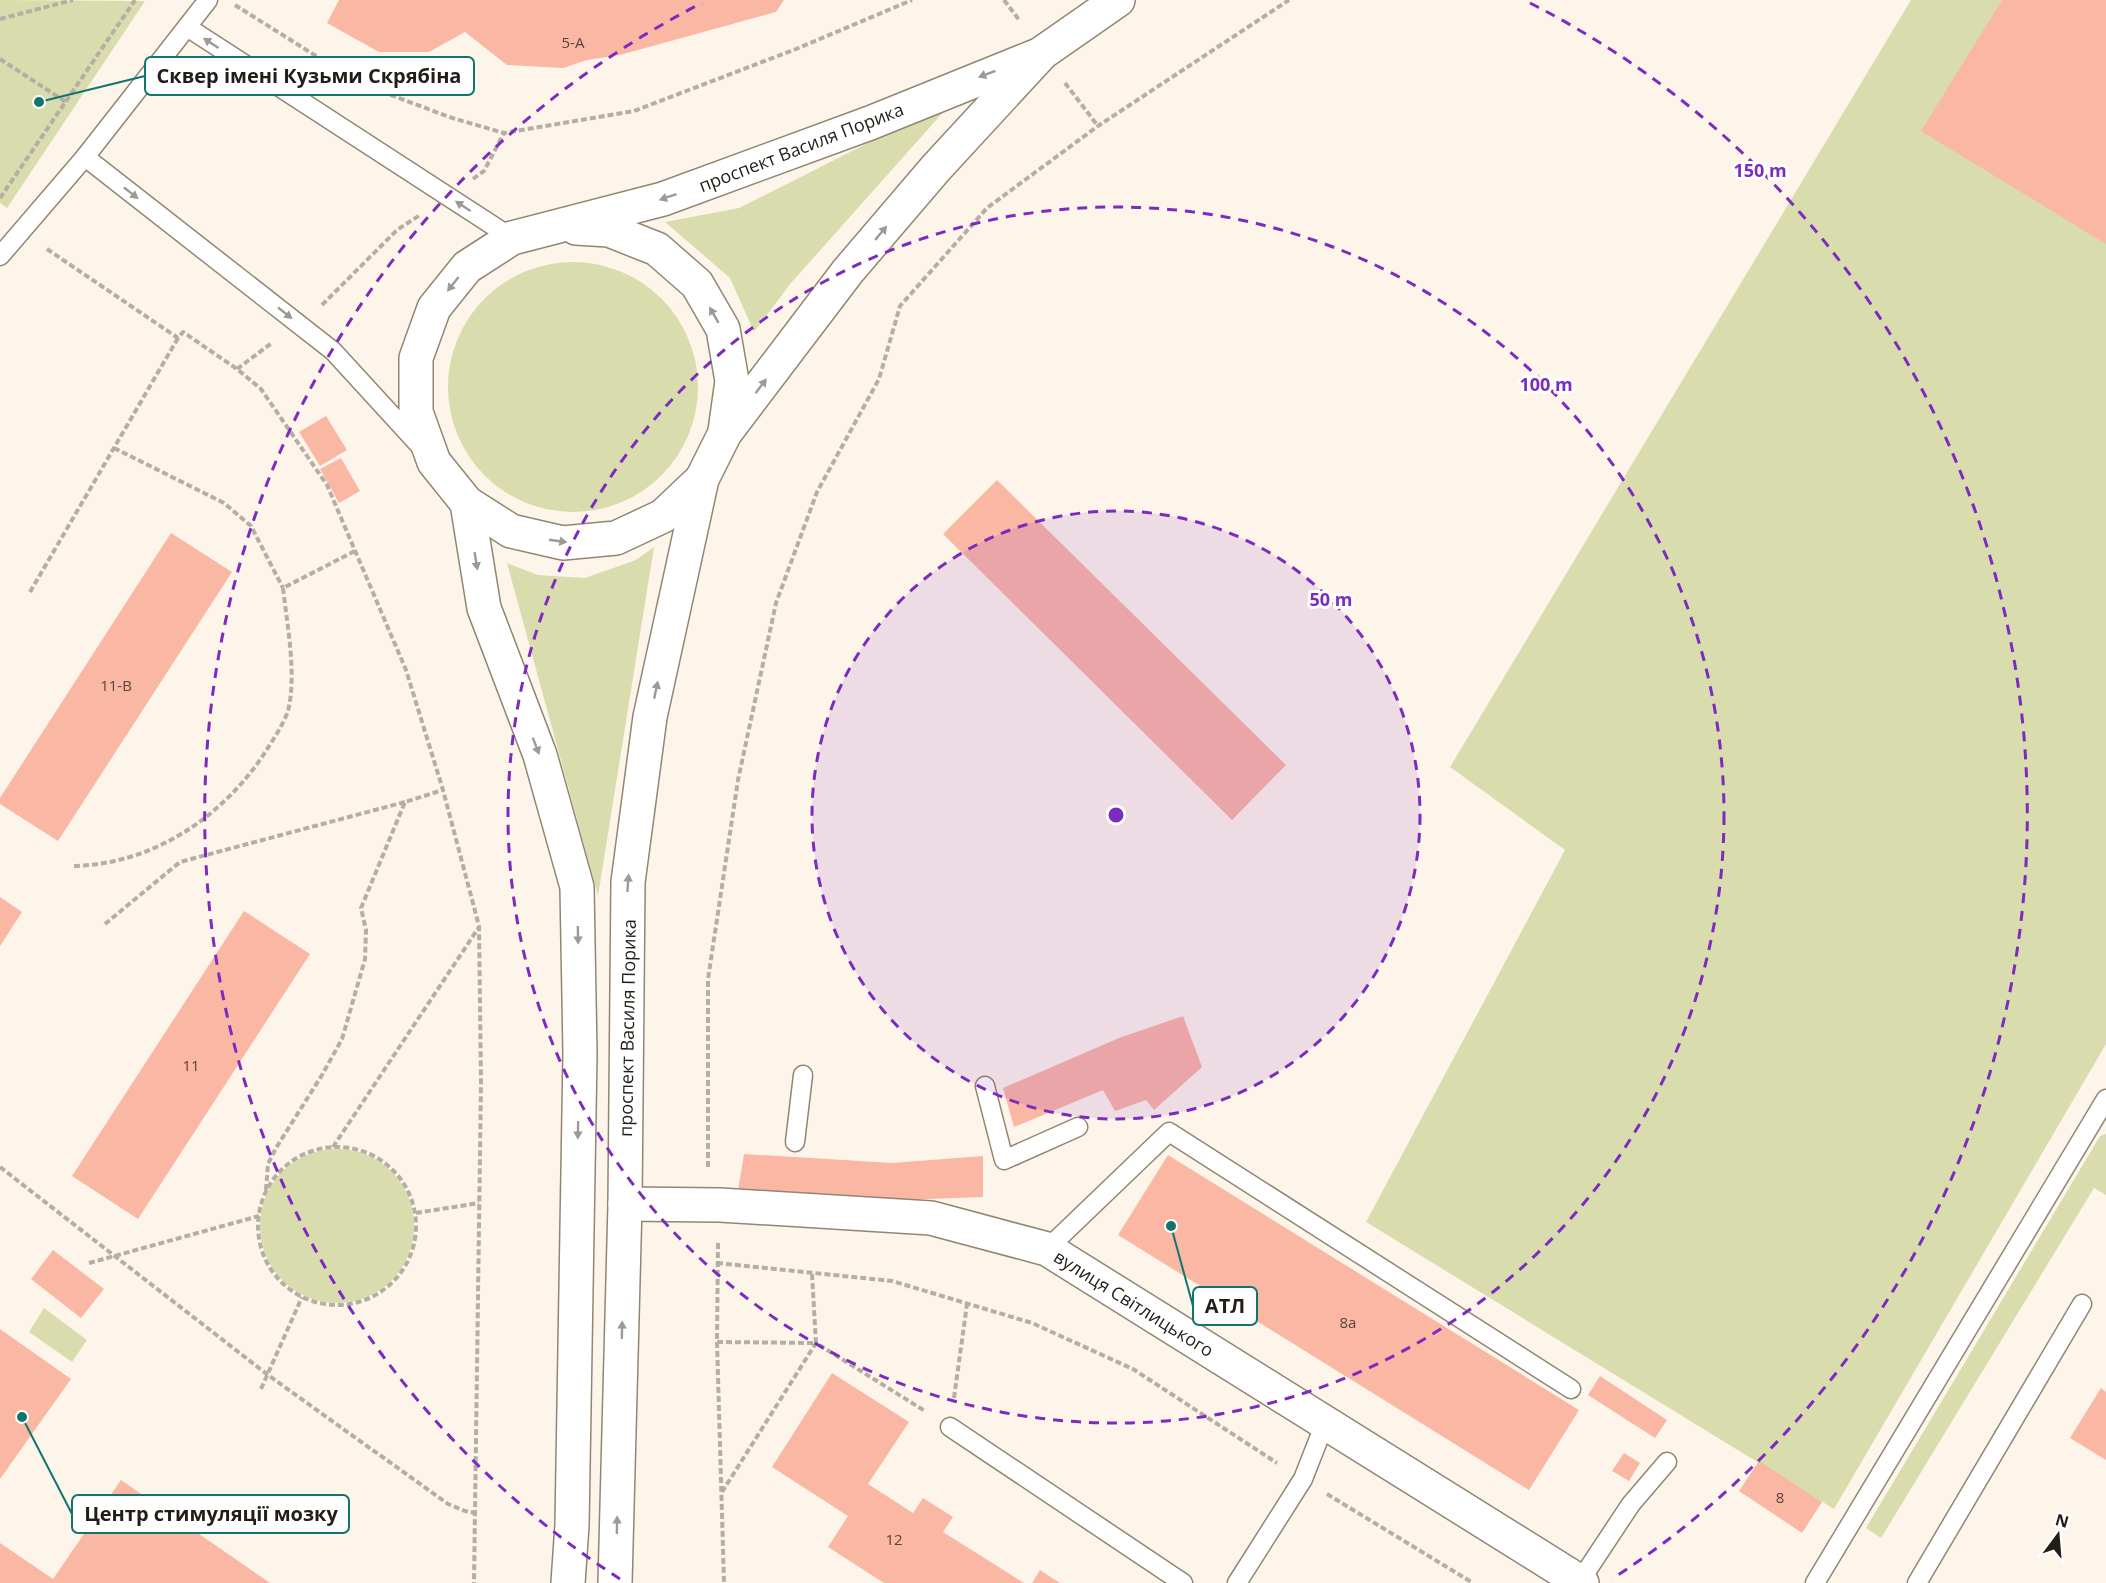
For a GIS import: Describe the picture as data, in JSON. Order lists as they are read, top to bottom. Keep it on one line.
{"streets":{"street":["проспект Василя Порика","вулиця Світлицького"]},"crossings":[["проспект Василя Порика","вулиця Світлицького"]],"places":["Сквер імені Кузьми Скрябіна","АТЛ","Центр стимуляції мозку"],"house_numbers":["5-А","11-В","11","8а","8","12"],"north":"top","rings":["150 m","100 m","50 m"]}
